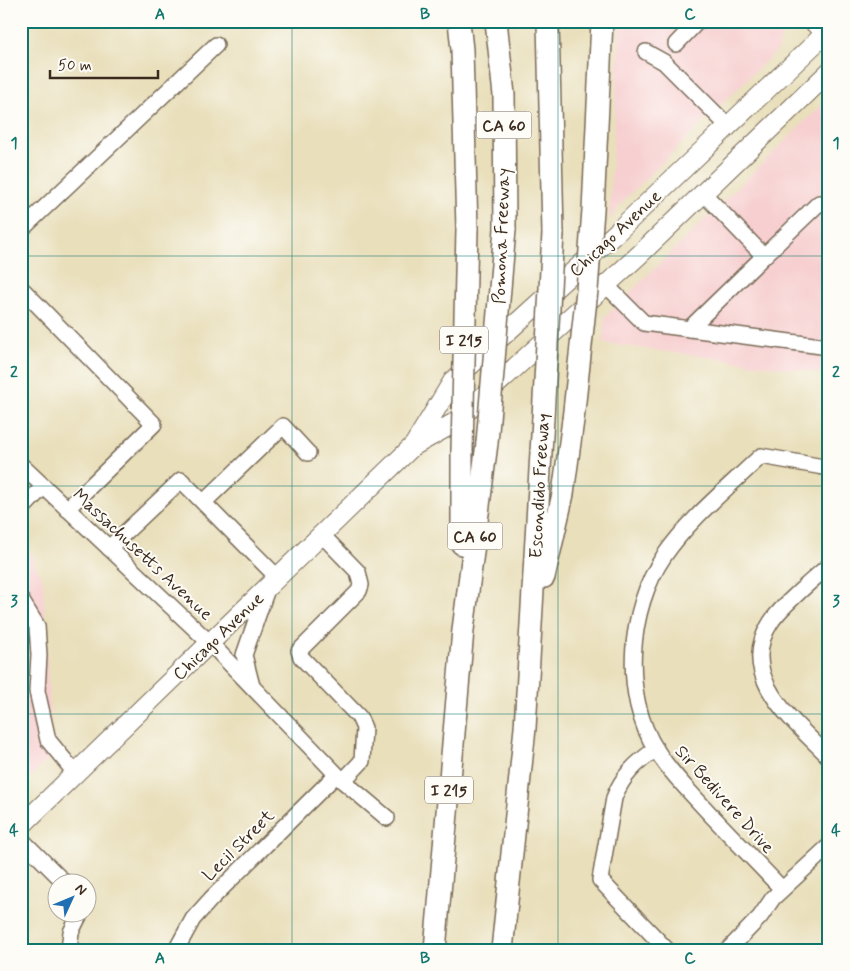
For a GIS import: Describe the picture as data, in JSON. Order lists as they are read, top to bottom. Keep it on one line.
{"streets":{"highway":["CA 60","Pomona Freeway","I 215","Escondido Freeway"],"main road":["Chicago Avenue"],"street":["Massachusetts Avenue","Sir Bedivere Drive","Lecil Street"]},"crossings":[["Chicago Avenue","Massachusetts Avenue"],["Chicago Avenue","Lecil Street"],["Pomona Freeway","I 215"],["Massachusetts Avenue","Lecil Street"]],"scale_bar":"50 m","north":"top right","grid":{"columns":["A","B","C"],"rows":["1","2","3","4"]}}
